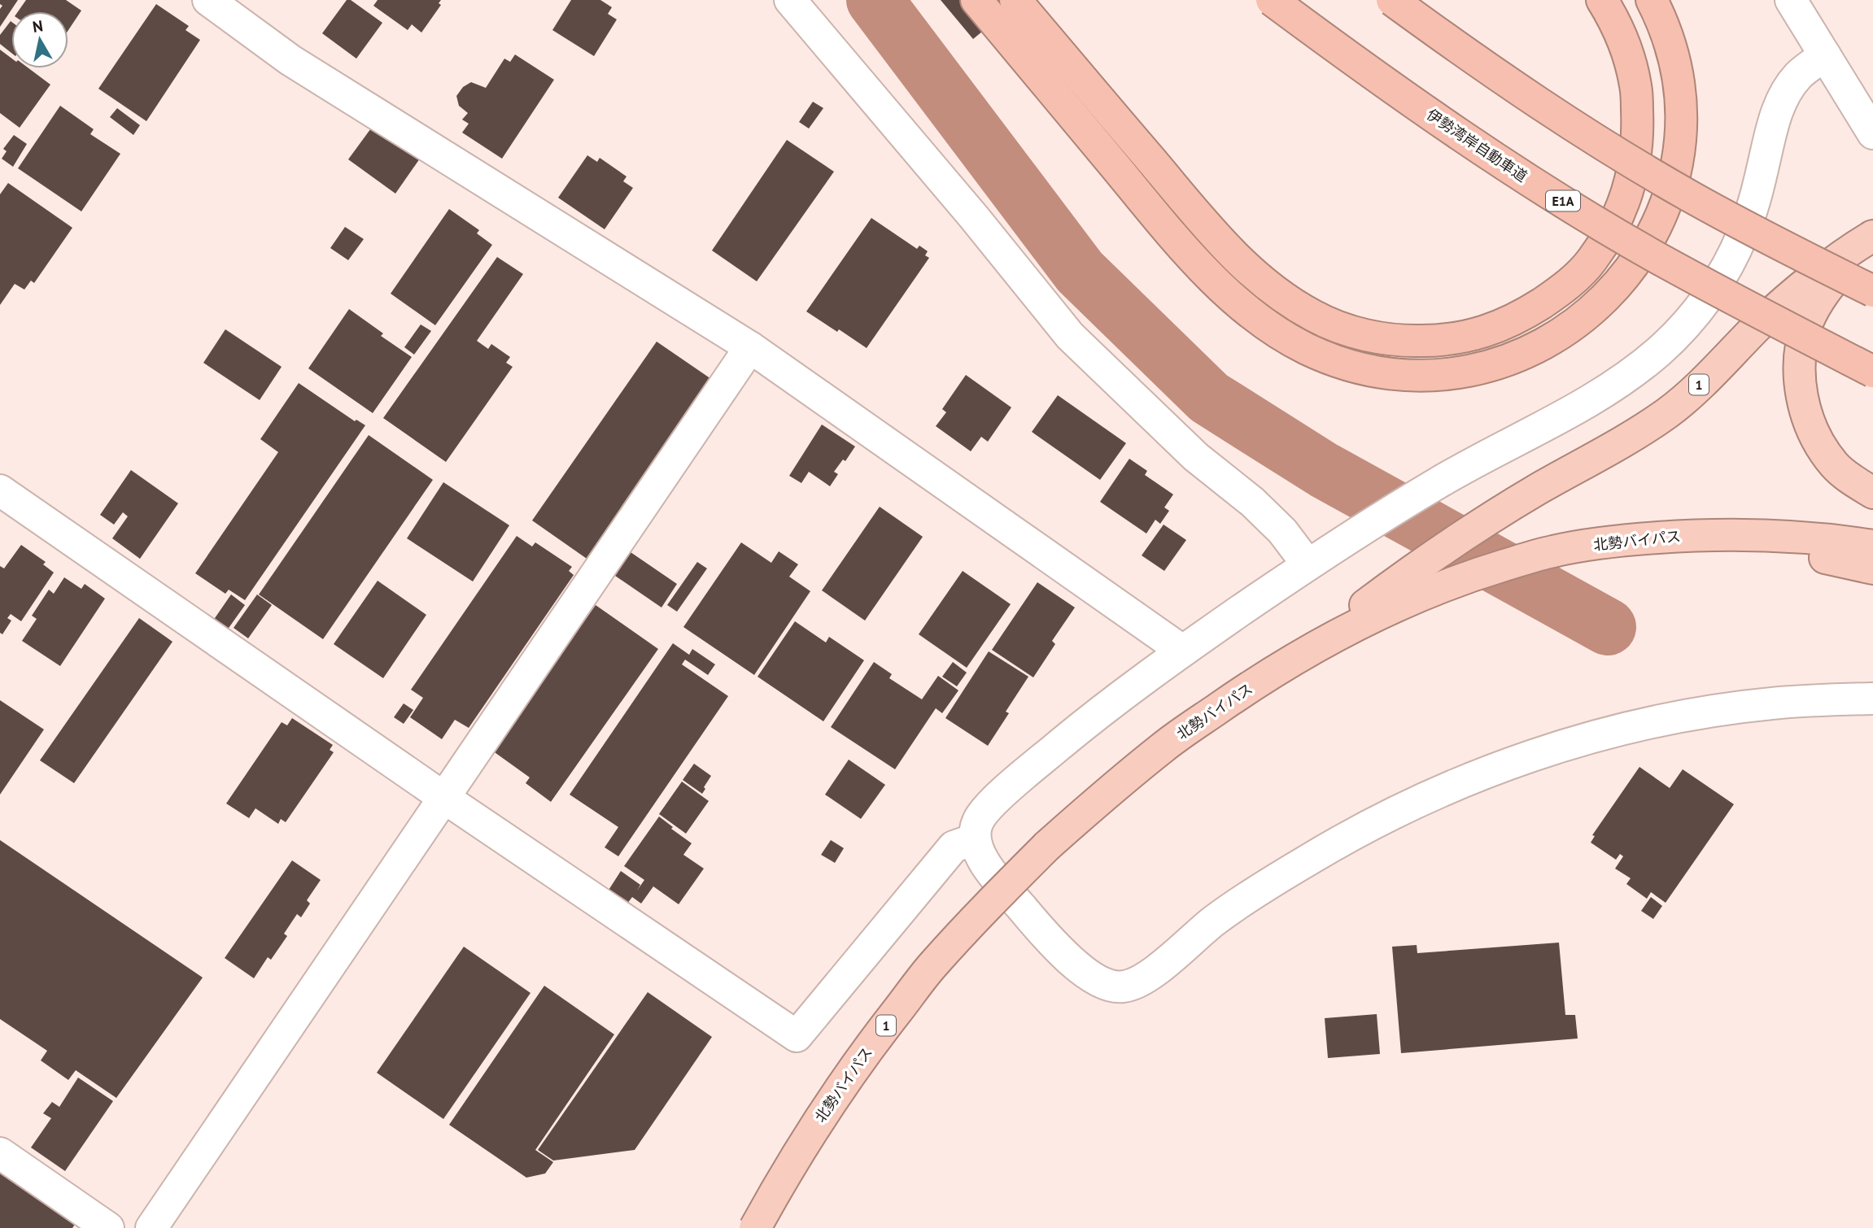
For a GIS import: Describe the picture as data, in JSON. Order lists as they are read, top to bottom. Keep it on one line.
{"streets":{"highway":["伊勢湾岸自動車道","E1A","1","北勢バイパス"]},"crossings":[["1","北勢バイパス"]],"north":"top"}
